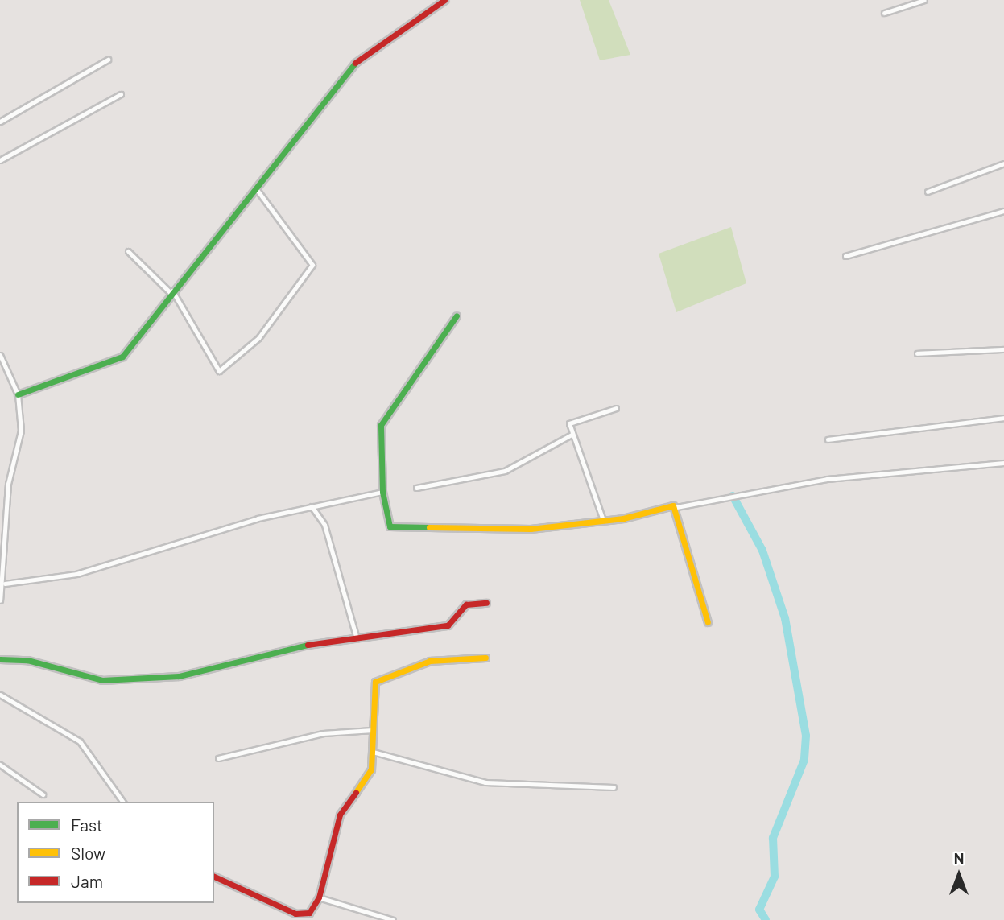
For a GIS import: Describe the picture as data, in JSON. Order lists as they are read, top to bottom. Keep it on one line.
{"legend":["Fast","Slow","Jam"],"north":"top"}
